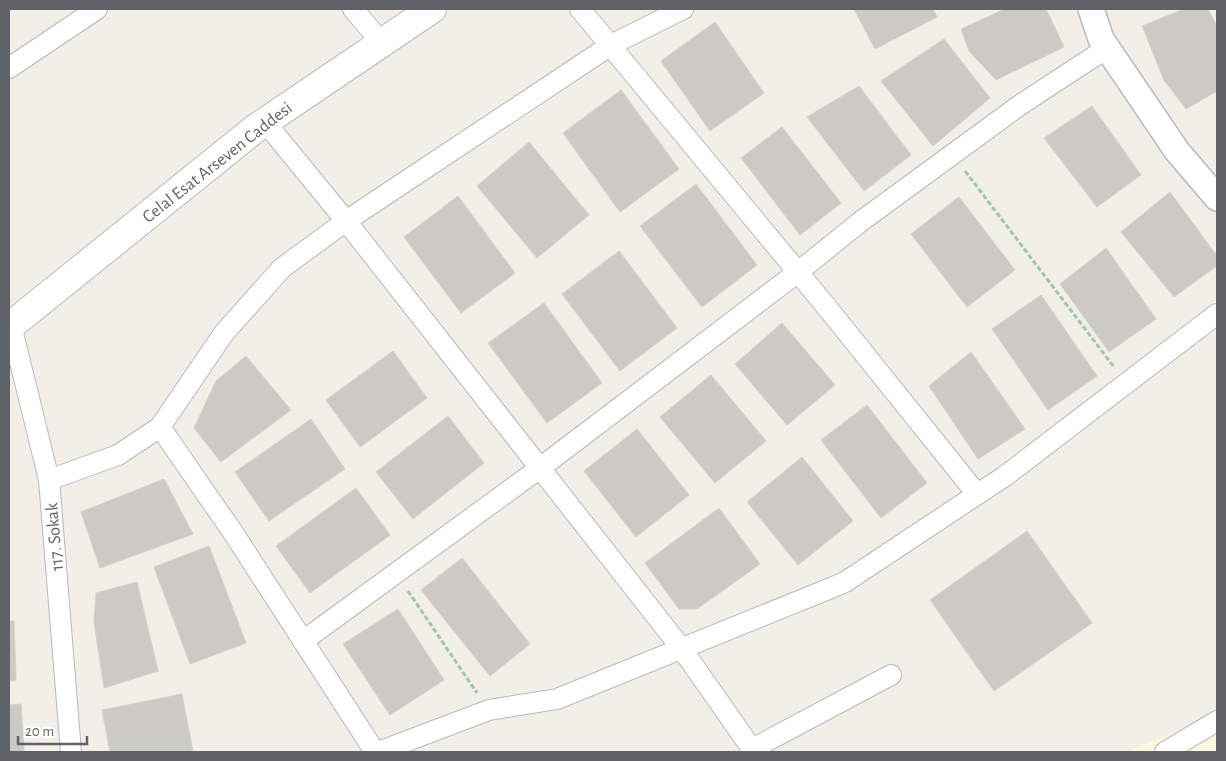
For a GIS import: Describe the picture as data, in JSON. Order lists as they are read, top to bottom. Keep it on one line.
{"streets":{"main road":["Celal Esat Arseven Caddesi"],"street":["117. Sokak"]},"crossings":[["Celal Esat Arseven Caddesi","117. Sokak"]],"scale_bar":"20 m"}
